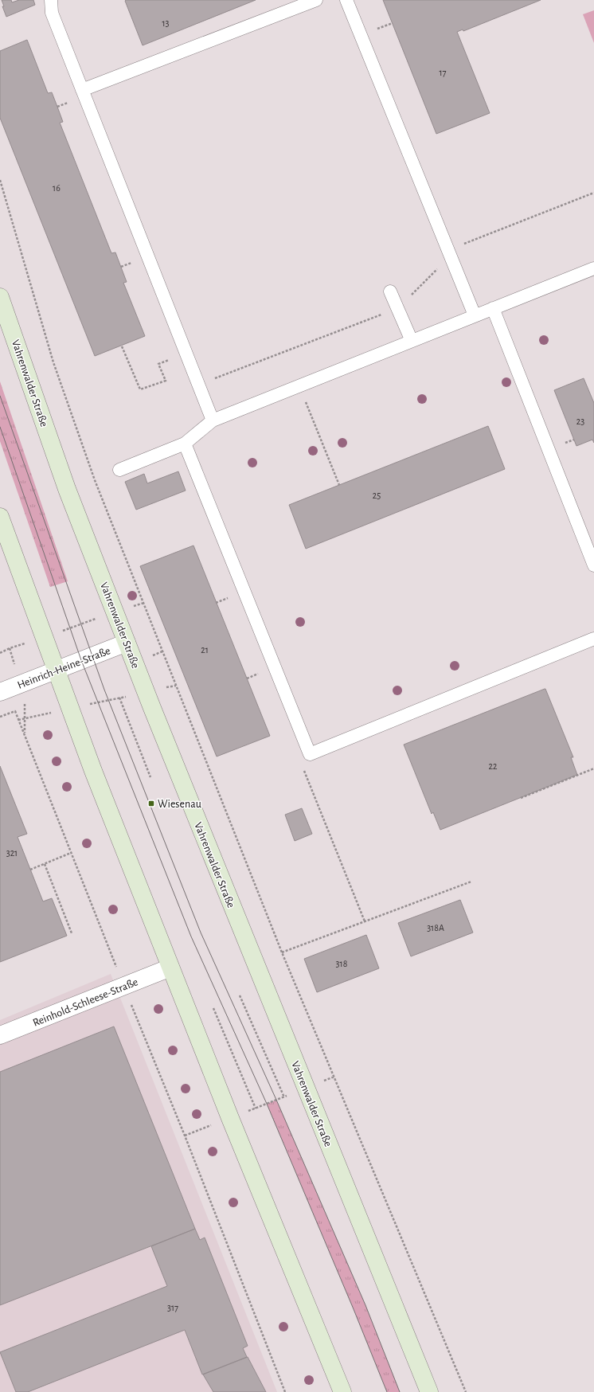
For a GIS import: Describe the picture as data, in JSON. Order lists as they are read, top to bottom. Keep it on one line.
{"streets":{"main road":["Vahrenwalder Straße"],"street":["Heinrich-Heine-Straße","Reinhold-Schleese-Straße"]},"crossings":[["Vahrenwalder Straße","Heinrich-Heine-Straße"]],"places":{"transit":["Wiesenau"]},"house_numbers":["13","17","16","23","25","21","22","321","318A","318","317"]}
